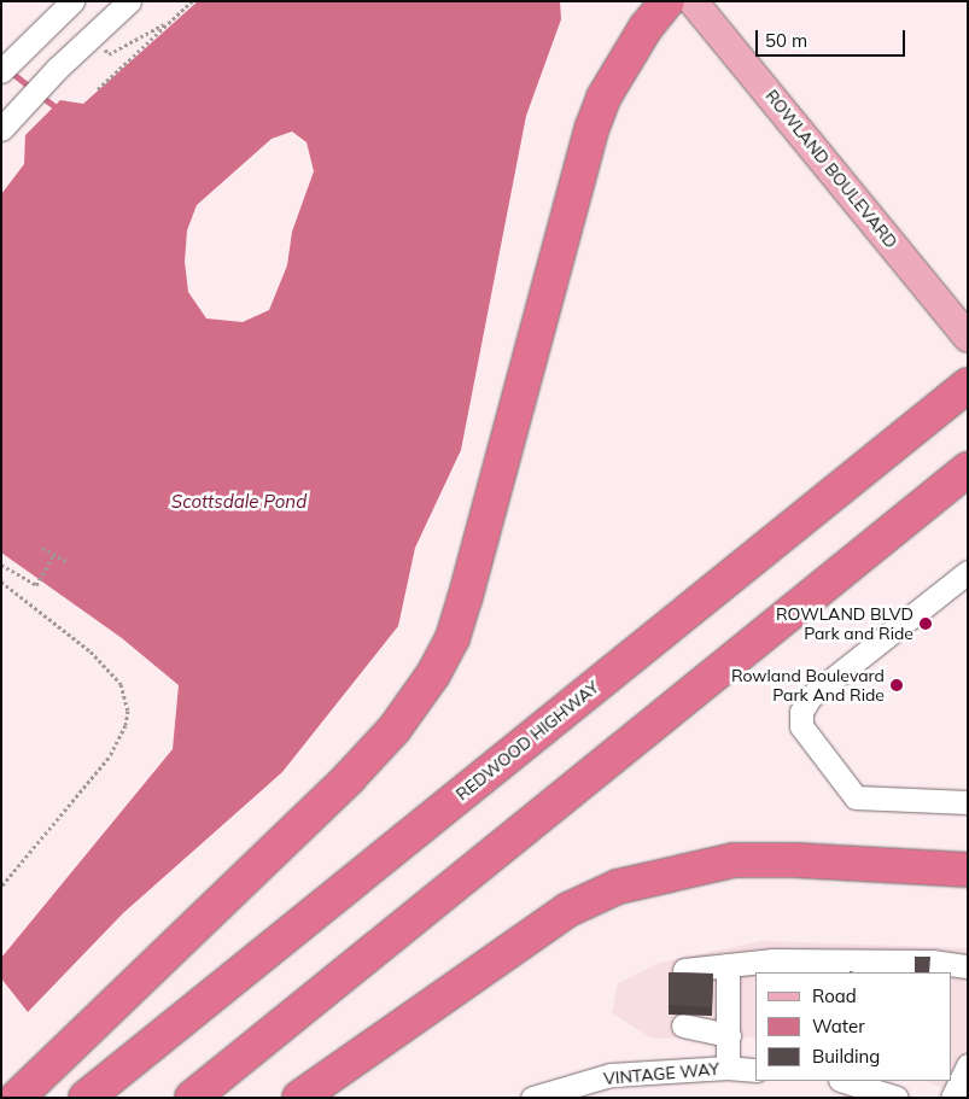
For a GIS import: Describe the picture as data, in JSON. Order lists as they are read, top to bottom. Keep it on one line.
{"streets":{"highway":["REDWOOD HIGHWAY"],"main road":["ROWLAND BOULEVARD"],"street":["VINTAGE WAY"]},"water":["Scottsdale Pond"],"places":["ROWLAND BLVD Park and Ride","Rowland Boulevard Park And Ride"],"legend":["Road","Water","Building"],"scale_bar":"50 m"}
